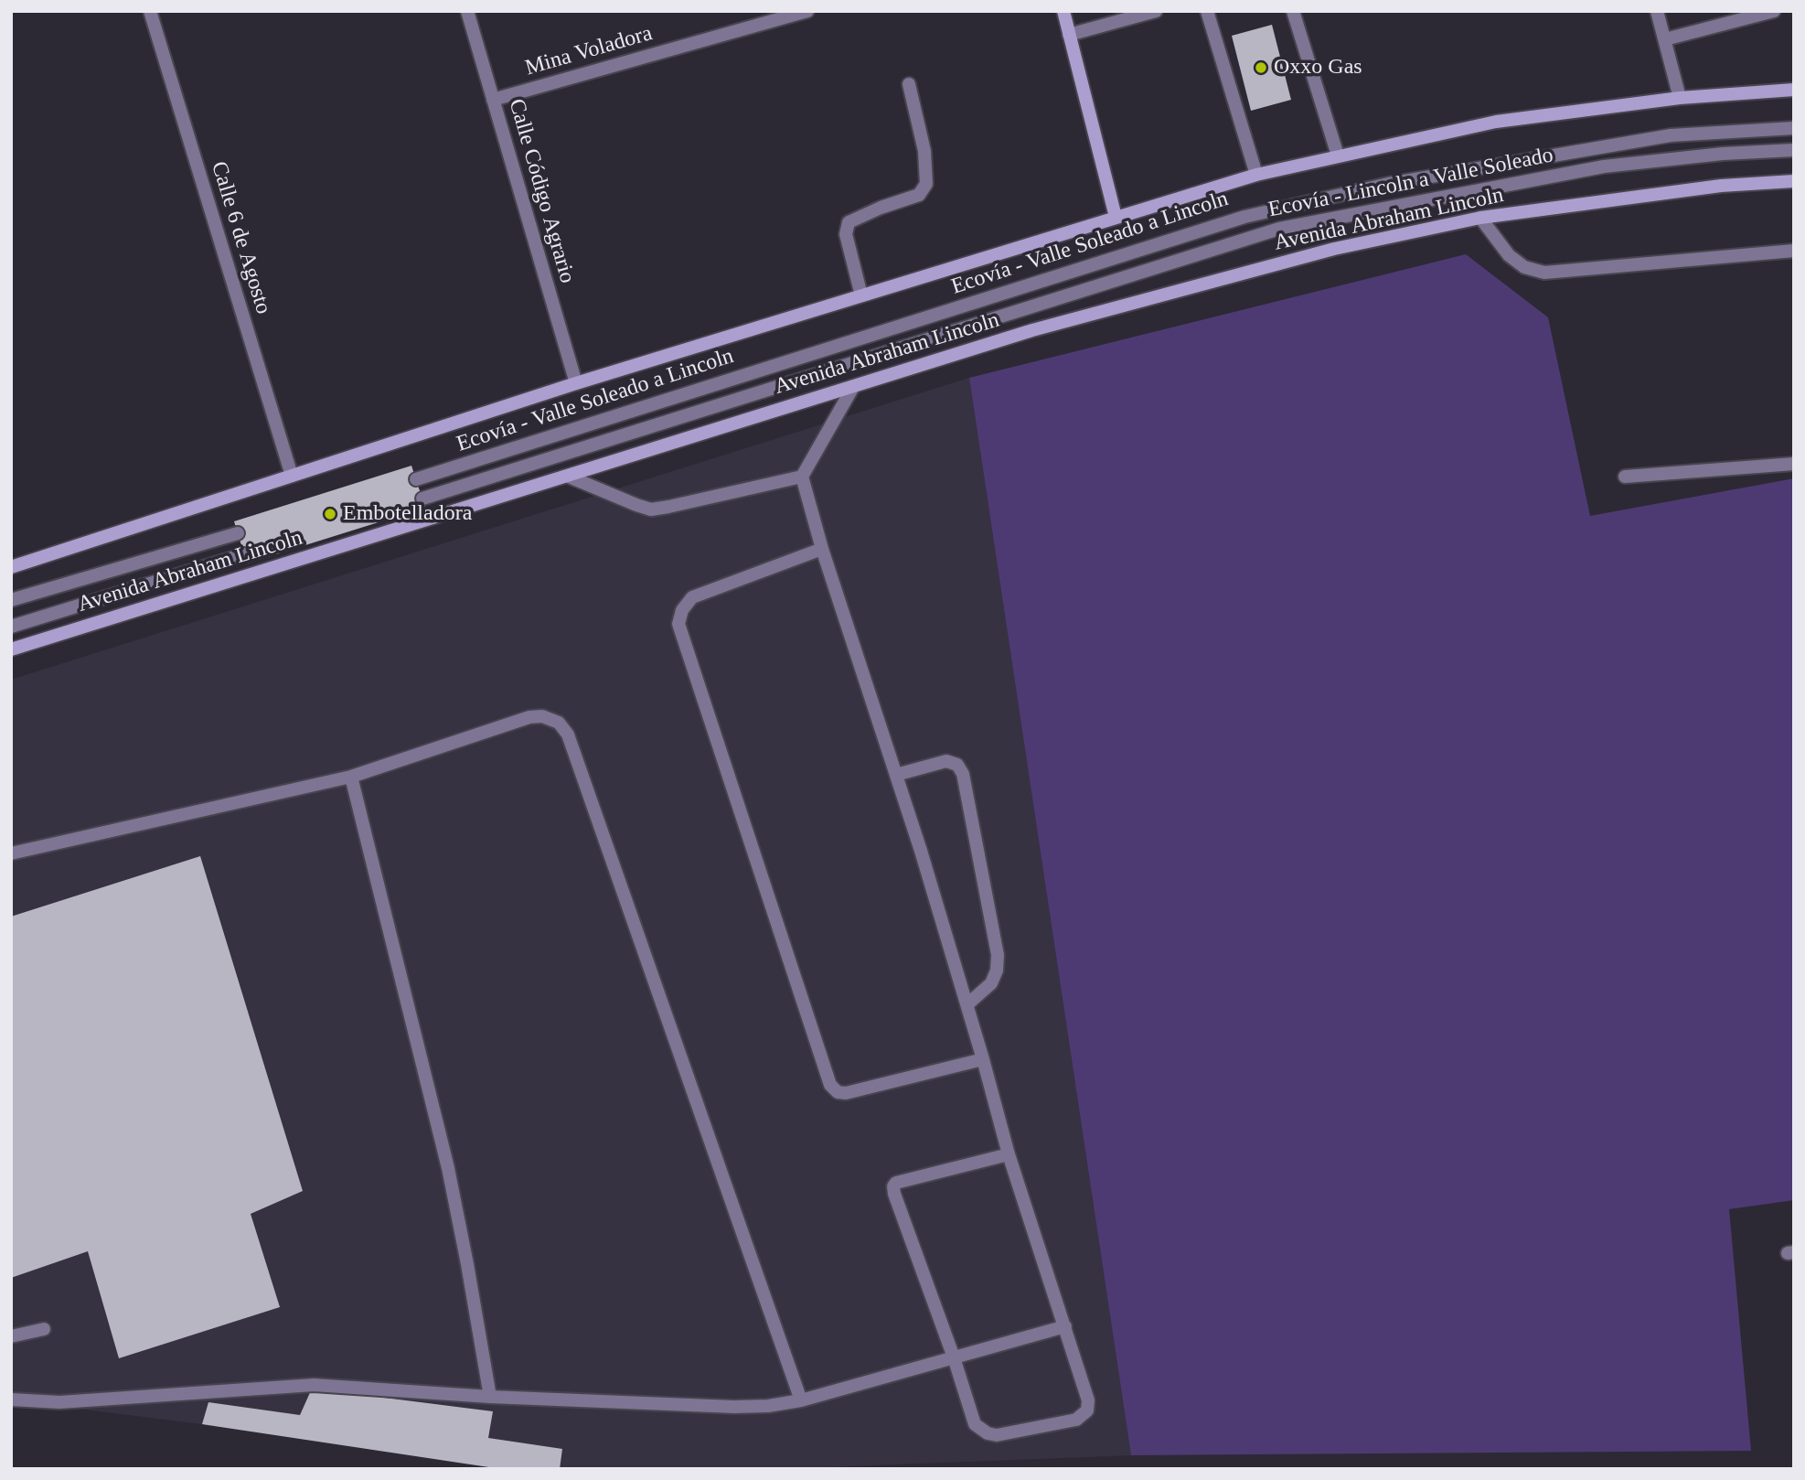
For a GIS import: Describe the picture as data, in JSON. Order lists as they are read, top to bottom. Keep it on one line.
{"streets":{"main road":["Avenida Abraham Lincoln"],"street":["Mina Voladora","Ecovía - Lincoln a Valle Soleado","Calle Código Agrario","Calle 6 de Agosto","Ecovía - Valle Soleado a Lincoln"]},"crossings":[["Mina Voladora","Calle Código Agrario"]],"places":["Oxxo Gas","Embotelladora"]}
